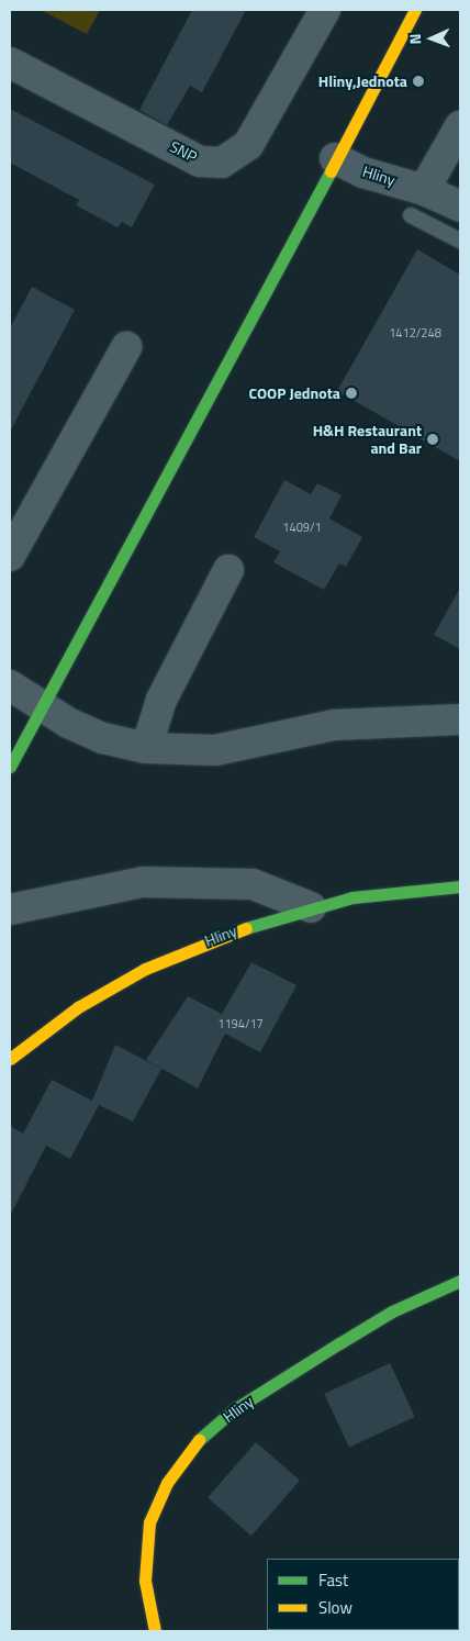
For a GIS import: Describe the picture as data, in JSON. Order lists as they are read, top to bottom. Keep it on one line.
{"streets":{"street":["SNP","Hliny"]},"places":["Hliny,Jednota","COOP Jednota","H&H Restaurant and Bar"],"house_numbers":["1412/248","1409/1","1194/17"],"legend":["Fast","Slow"],"north":"left"}
